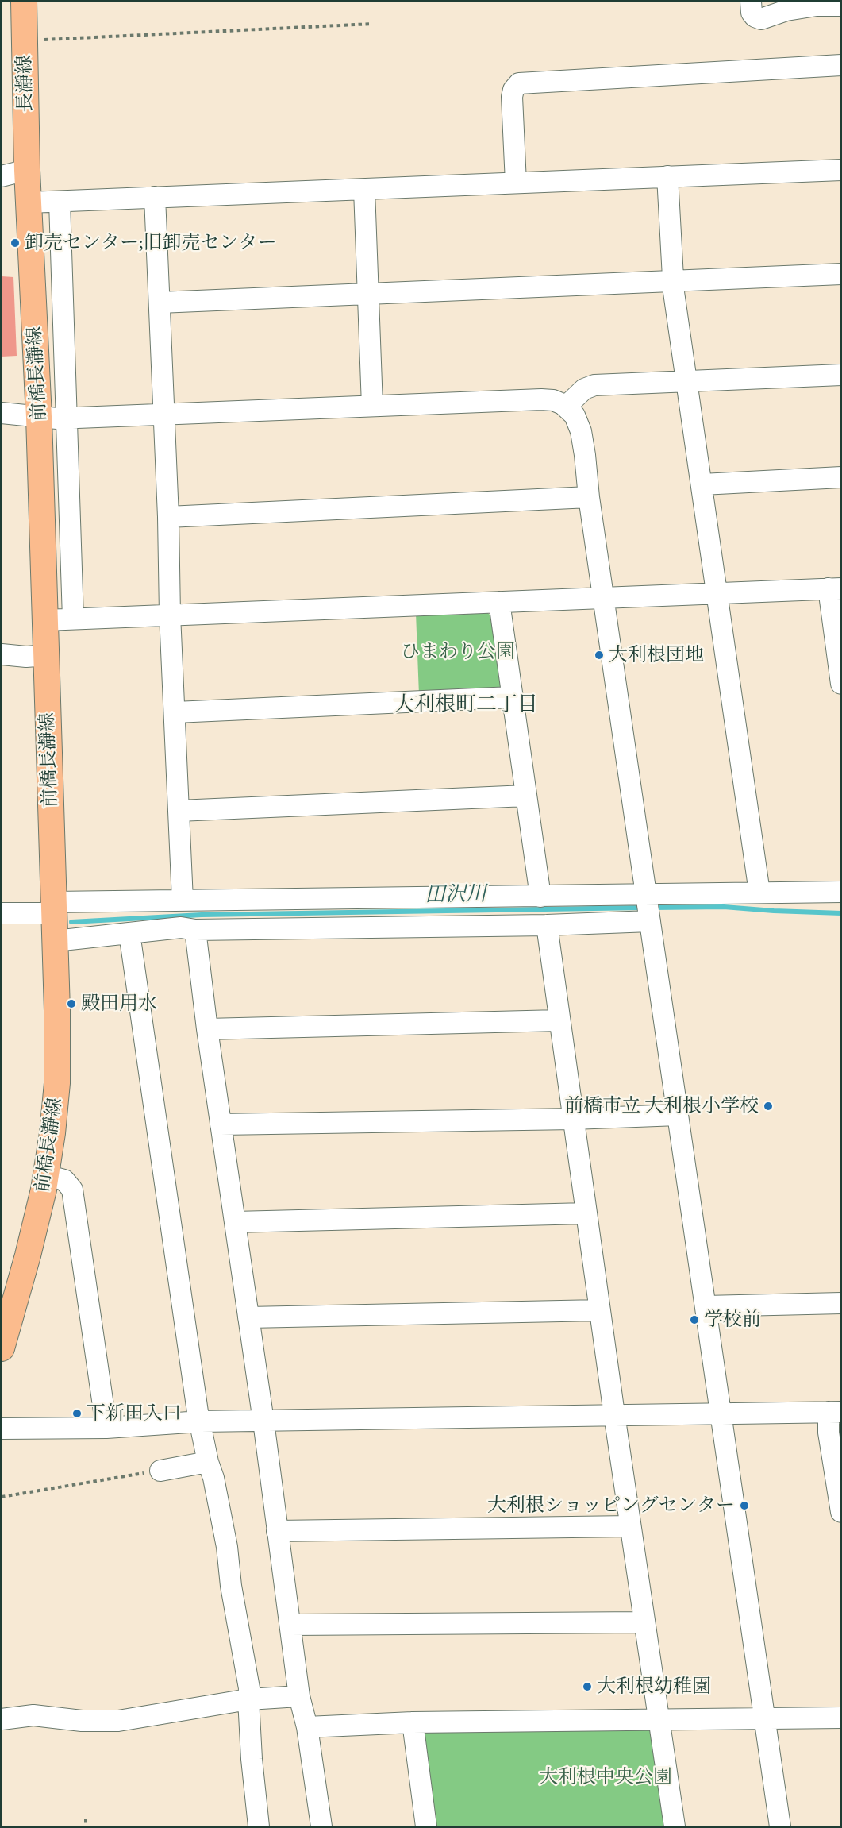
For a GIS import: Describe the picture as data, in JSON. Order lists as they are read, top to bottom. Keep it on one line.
{"streets":{"main road":["長瀞線","前橋長瀞線"]},"crossings":[["長瀞線","前橋長瀞線"]],"districts":["大利根町二丁目"],"water":["田沢川"],"parks":["ひまわり公園","大利根中央公園"],"places":["卸売センター;旧卸売センター","大利根団地","殿田用水","前橋市立 大利根小学校","学校前","下新田入口","大利根ショッピングセンター","大利根幼稚園"]}
